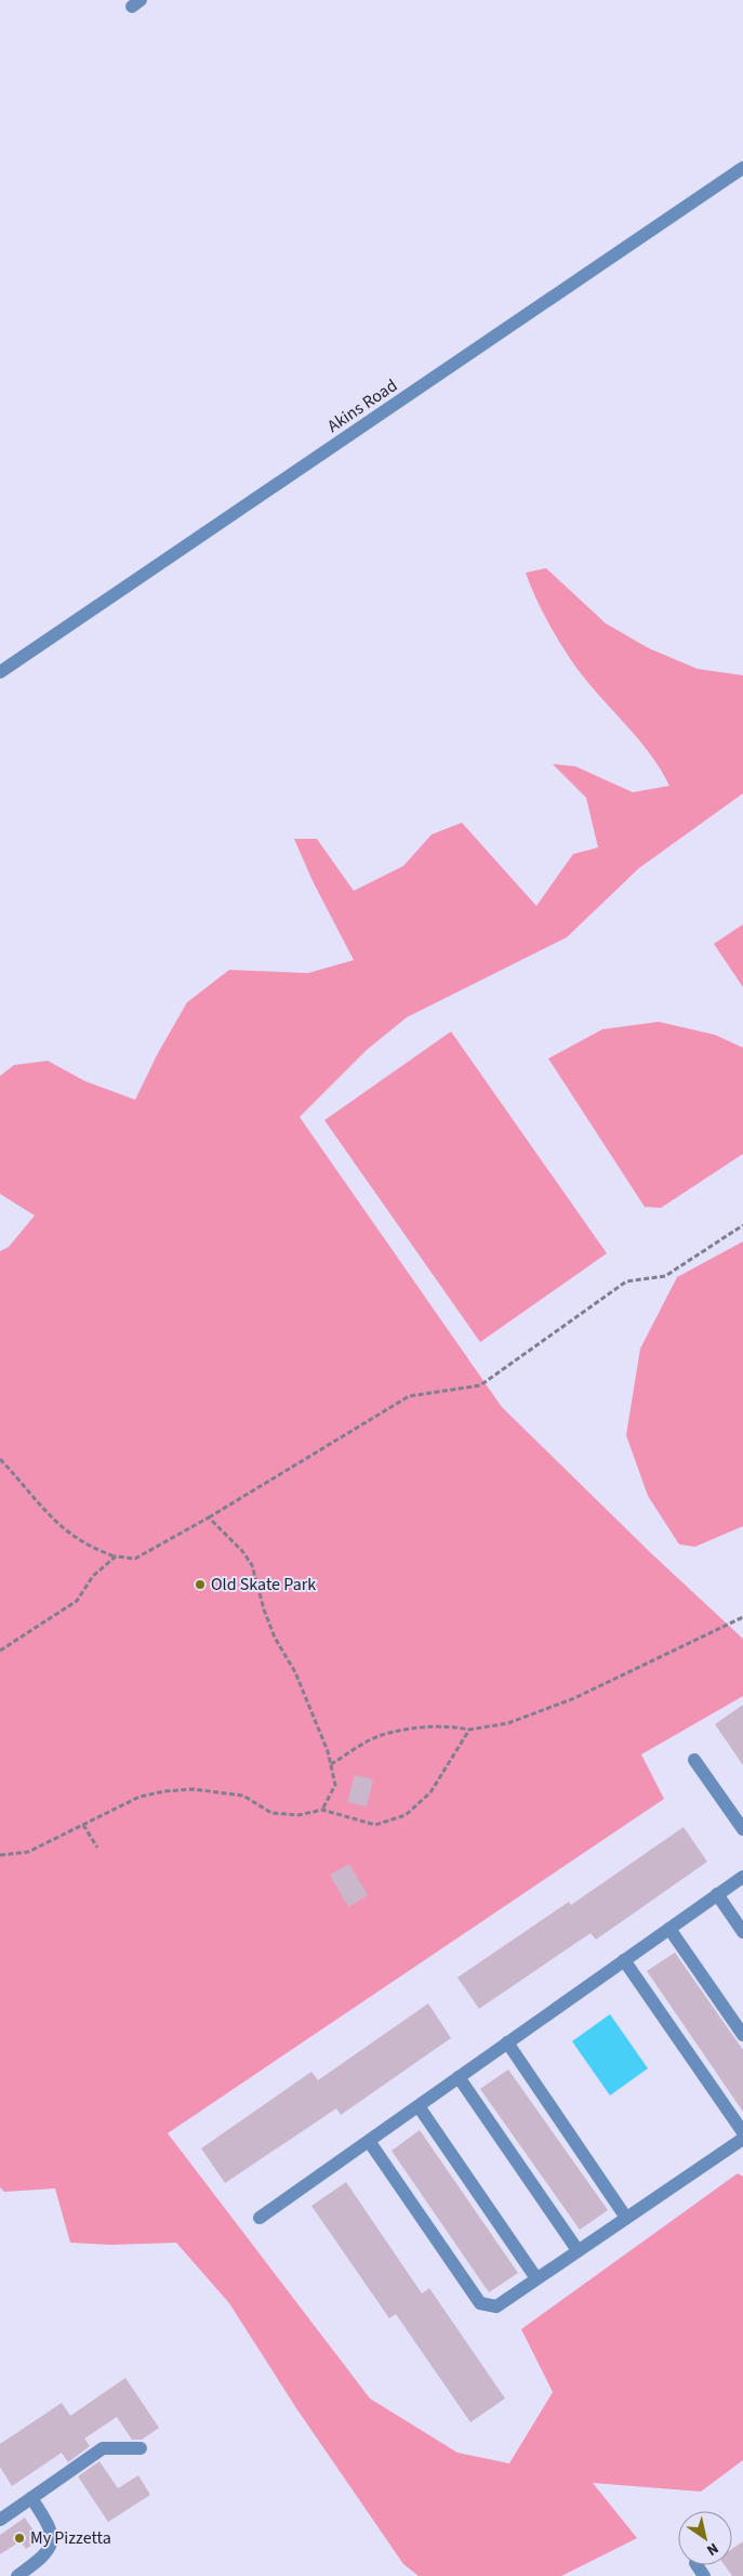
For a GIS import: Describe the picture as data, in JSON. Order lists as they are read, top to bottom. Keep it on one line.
{"streets":{"street":["Akins Road"]},"places":["Old Skate Park","My Pizzetta"],"north":"bottom right"}
